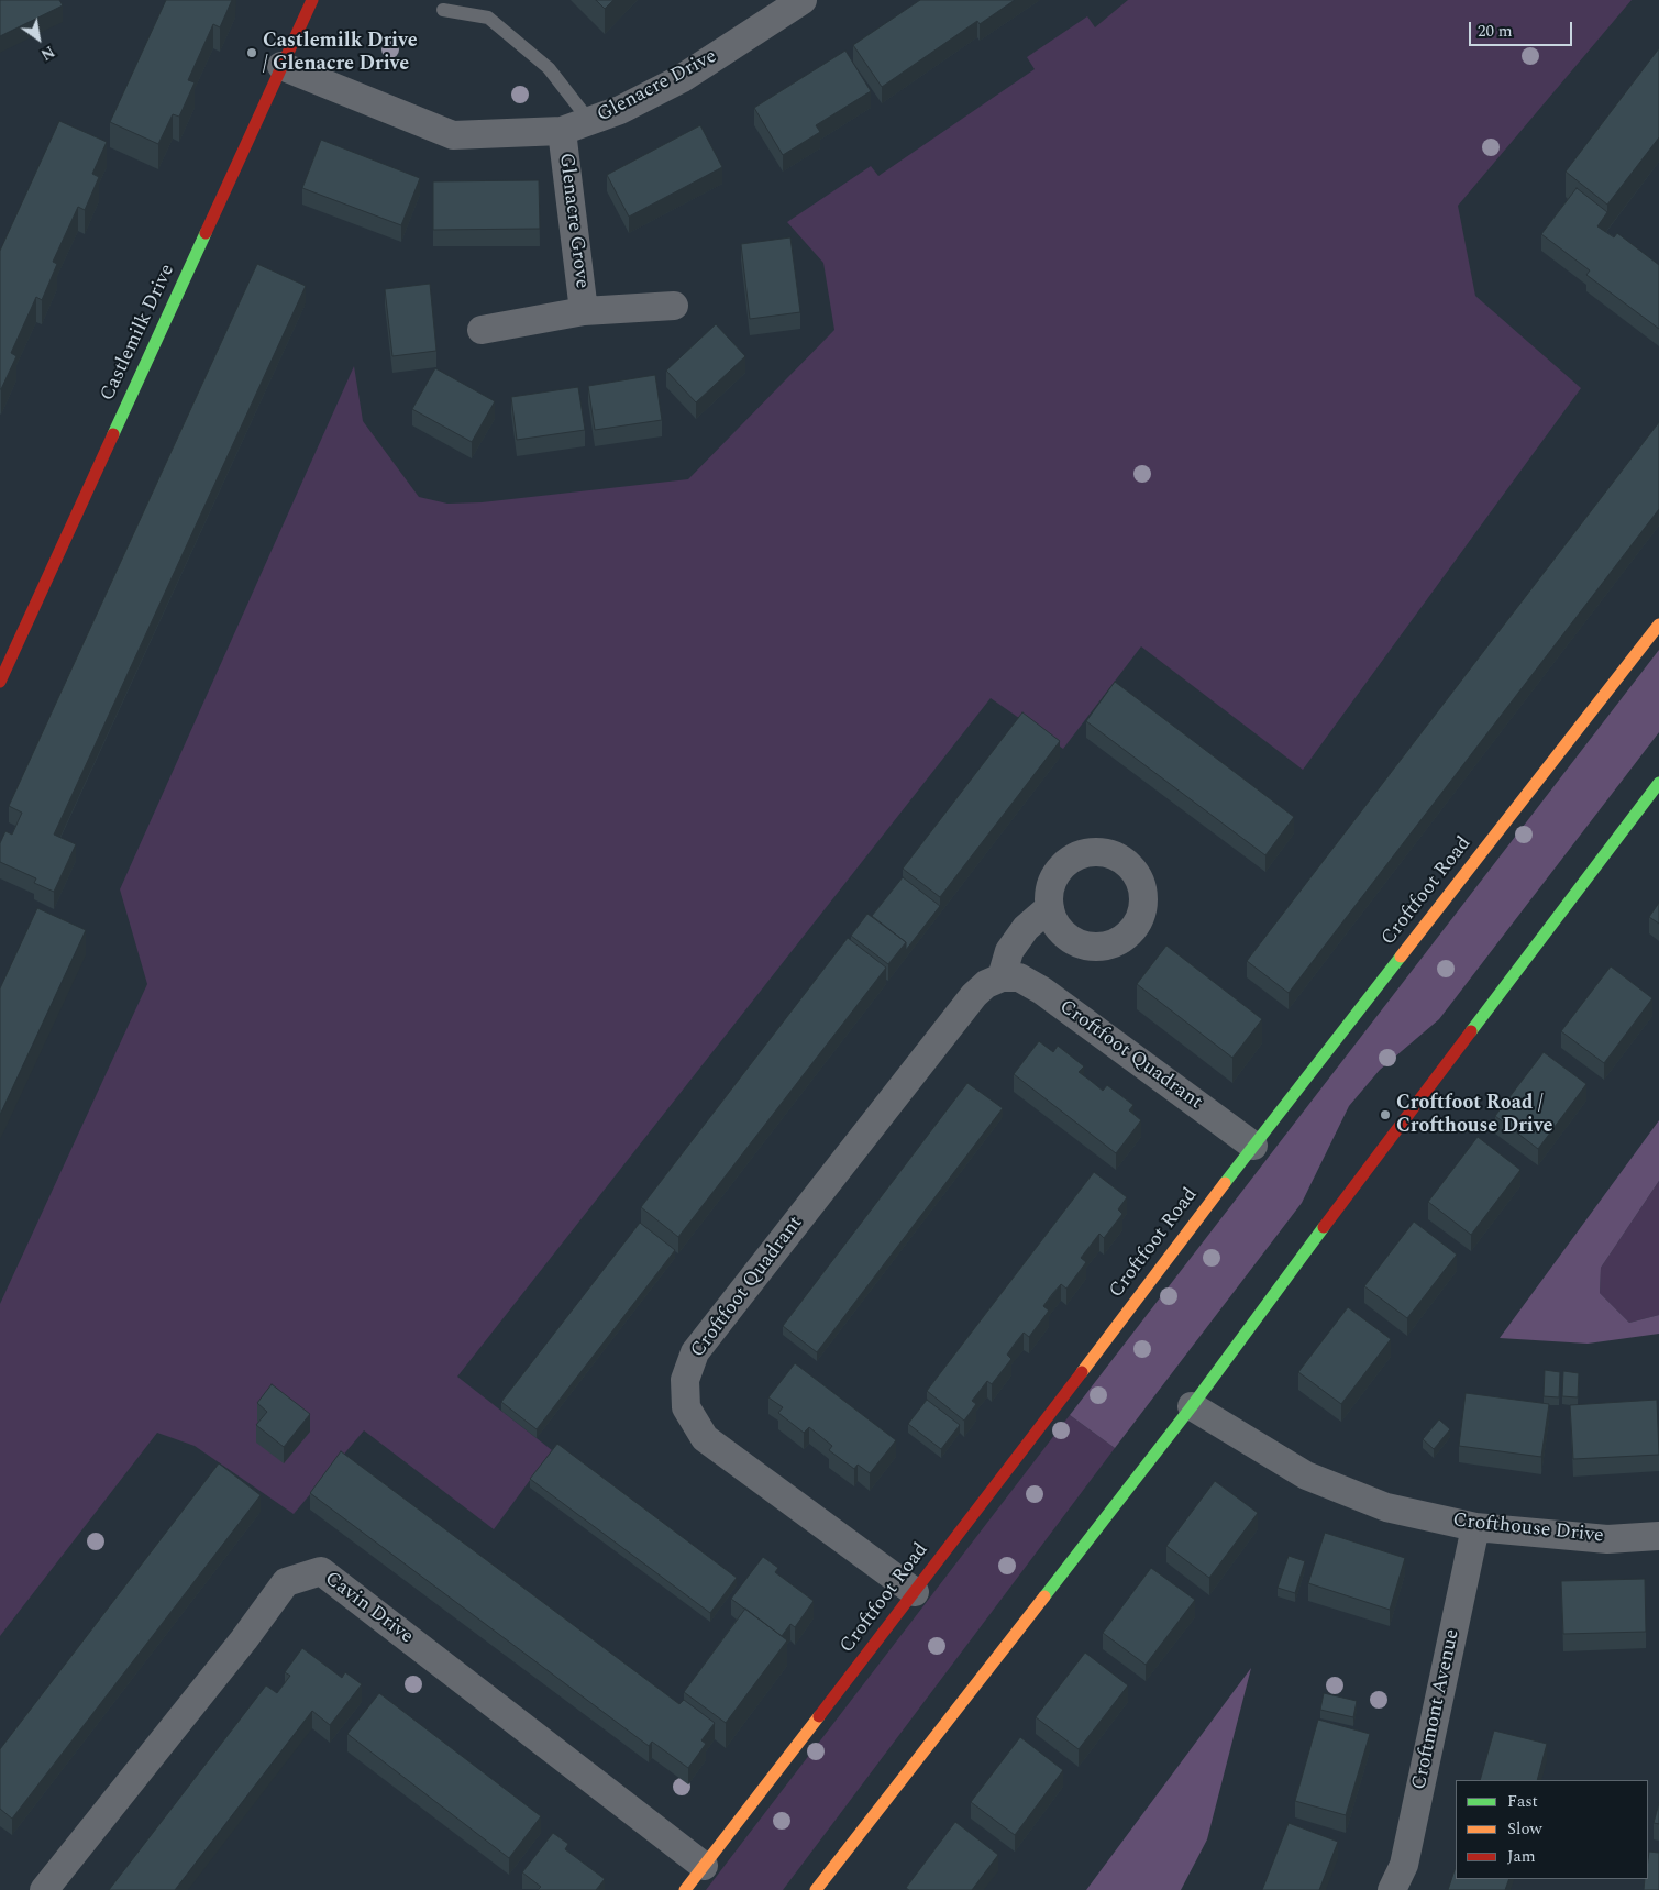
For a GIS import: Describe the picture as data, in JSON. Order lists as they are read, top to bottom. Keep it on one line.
{"streets":{"street":["Glenacre Drive","Glenacre Grove","Castlemilk Drive","Croftfoot Road","Croftfoot Quadrant","Crofthouse Drive","Cavin Drive","Croftmont Avenue"]},"crossings":[["Glenacre Drive","Glenacre Grove"],["Glenacre Drive","Castlemilk Drive"],["Croftfoot Road","Croftfoot Quadrant"],["Croftfoot Road","Cavin Drive"],["Crofthouse Drive","Croftmont Avenue"]],"places":["Castlemilk Drive / Glenacre Drive","Croftfoot Road / Crofthouse Drive"],"legend":["Fast","Slow","Jam"],"scale_bar":"20 m","north":"bottom right"}
